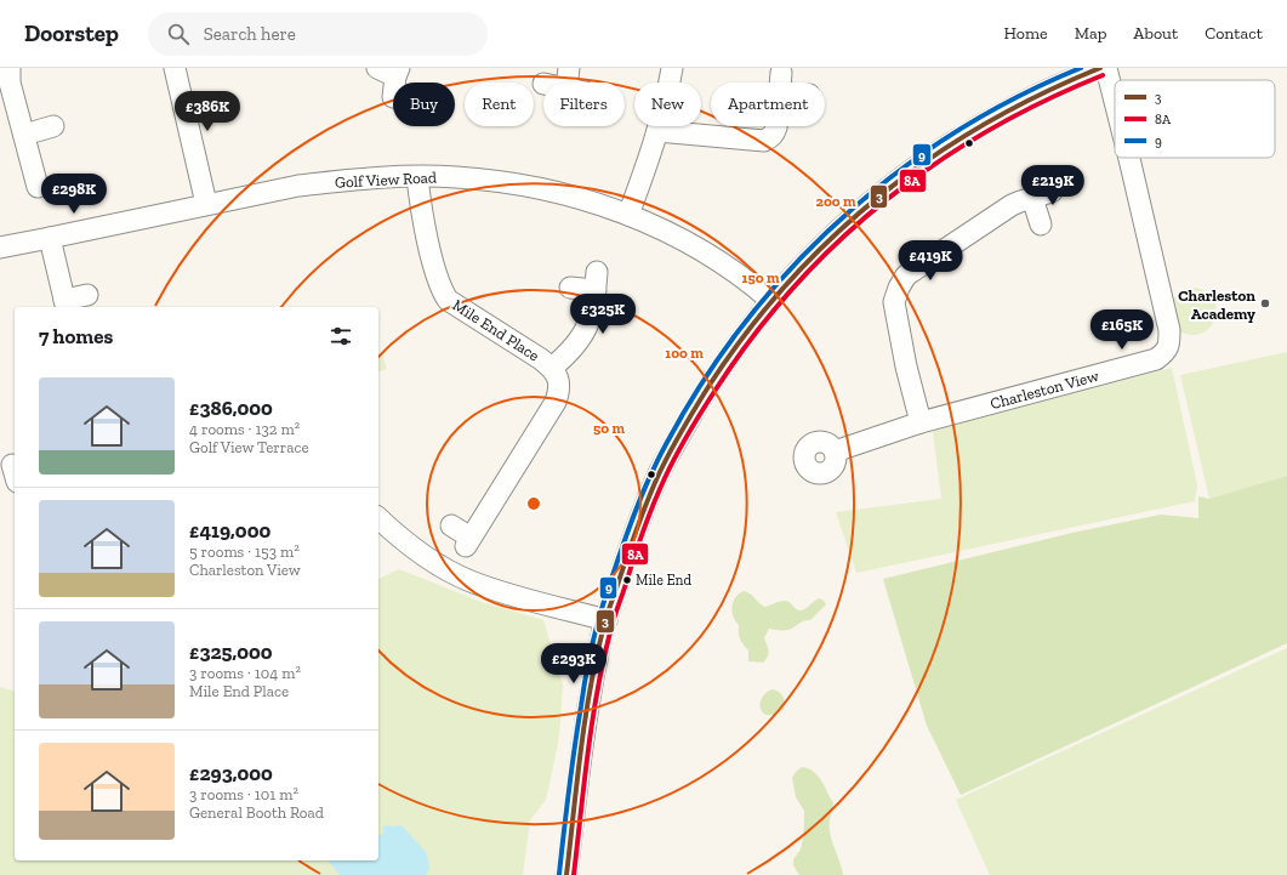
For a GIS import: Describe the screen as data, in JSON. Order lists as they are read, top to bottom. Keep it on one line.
{"streets":{"street":["Golf View Road","Mile End Place","Charleston View"]},"crossings":[["Golf View Road","Mile End Place"]],"places":["Charleston Academy","Mile End"],"lines":["transit line 3","transit line 9","transit line 8A"],"legend":["3","8A","9"],"page":{"header":"Doorstep","search":"Search here","nav":["Home","Map","About","Contact"],"chip":["Buy","Rent","Filters","New","Apartment"],"price":["£386K","£219K","£298K","£419K","£325K","£165K","£293K"],"heading":"7 homes","list":[{"name":"£386,000","note":"4 rooms · 132 m² · Golf View Terrace"},{"name":"£419,000","note":"5 rooms · 153 m² · Charleston View"},{"name":"£325,000","note":"3 rooms · 104 m² · Mile End Place"},{"name":"£293,000","note":"3 rooms · 101 m² · General Booth Road"}]},"rings":["200 m","150 m","100 m","50 m"]}
